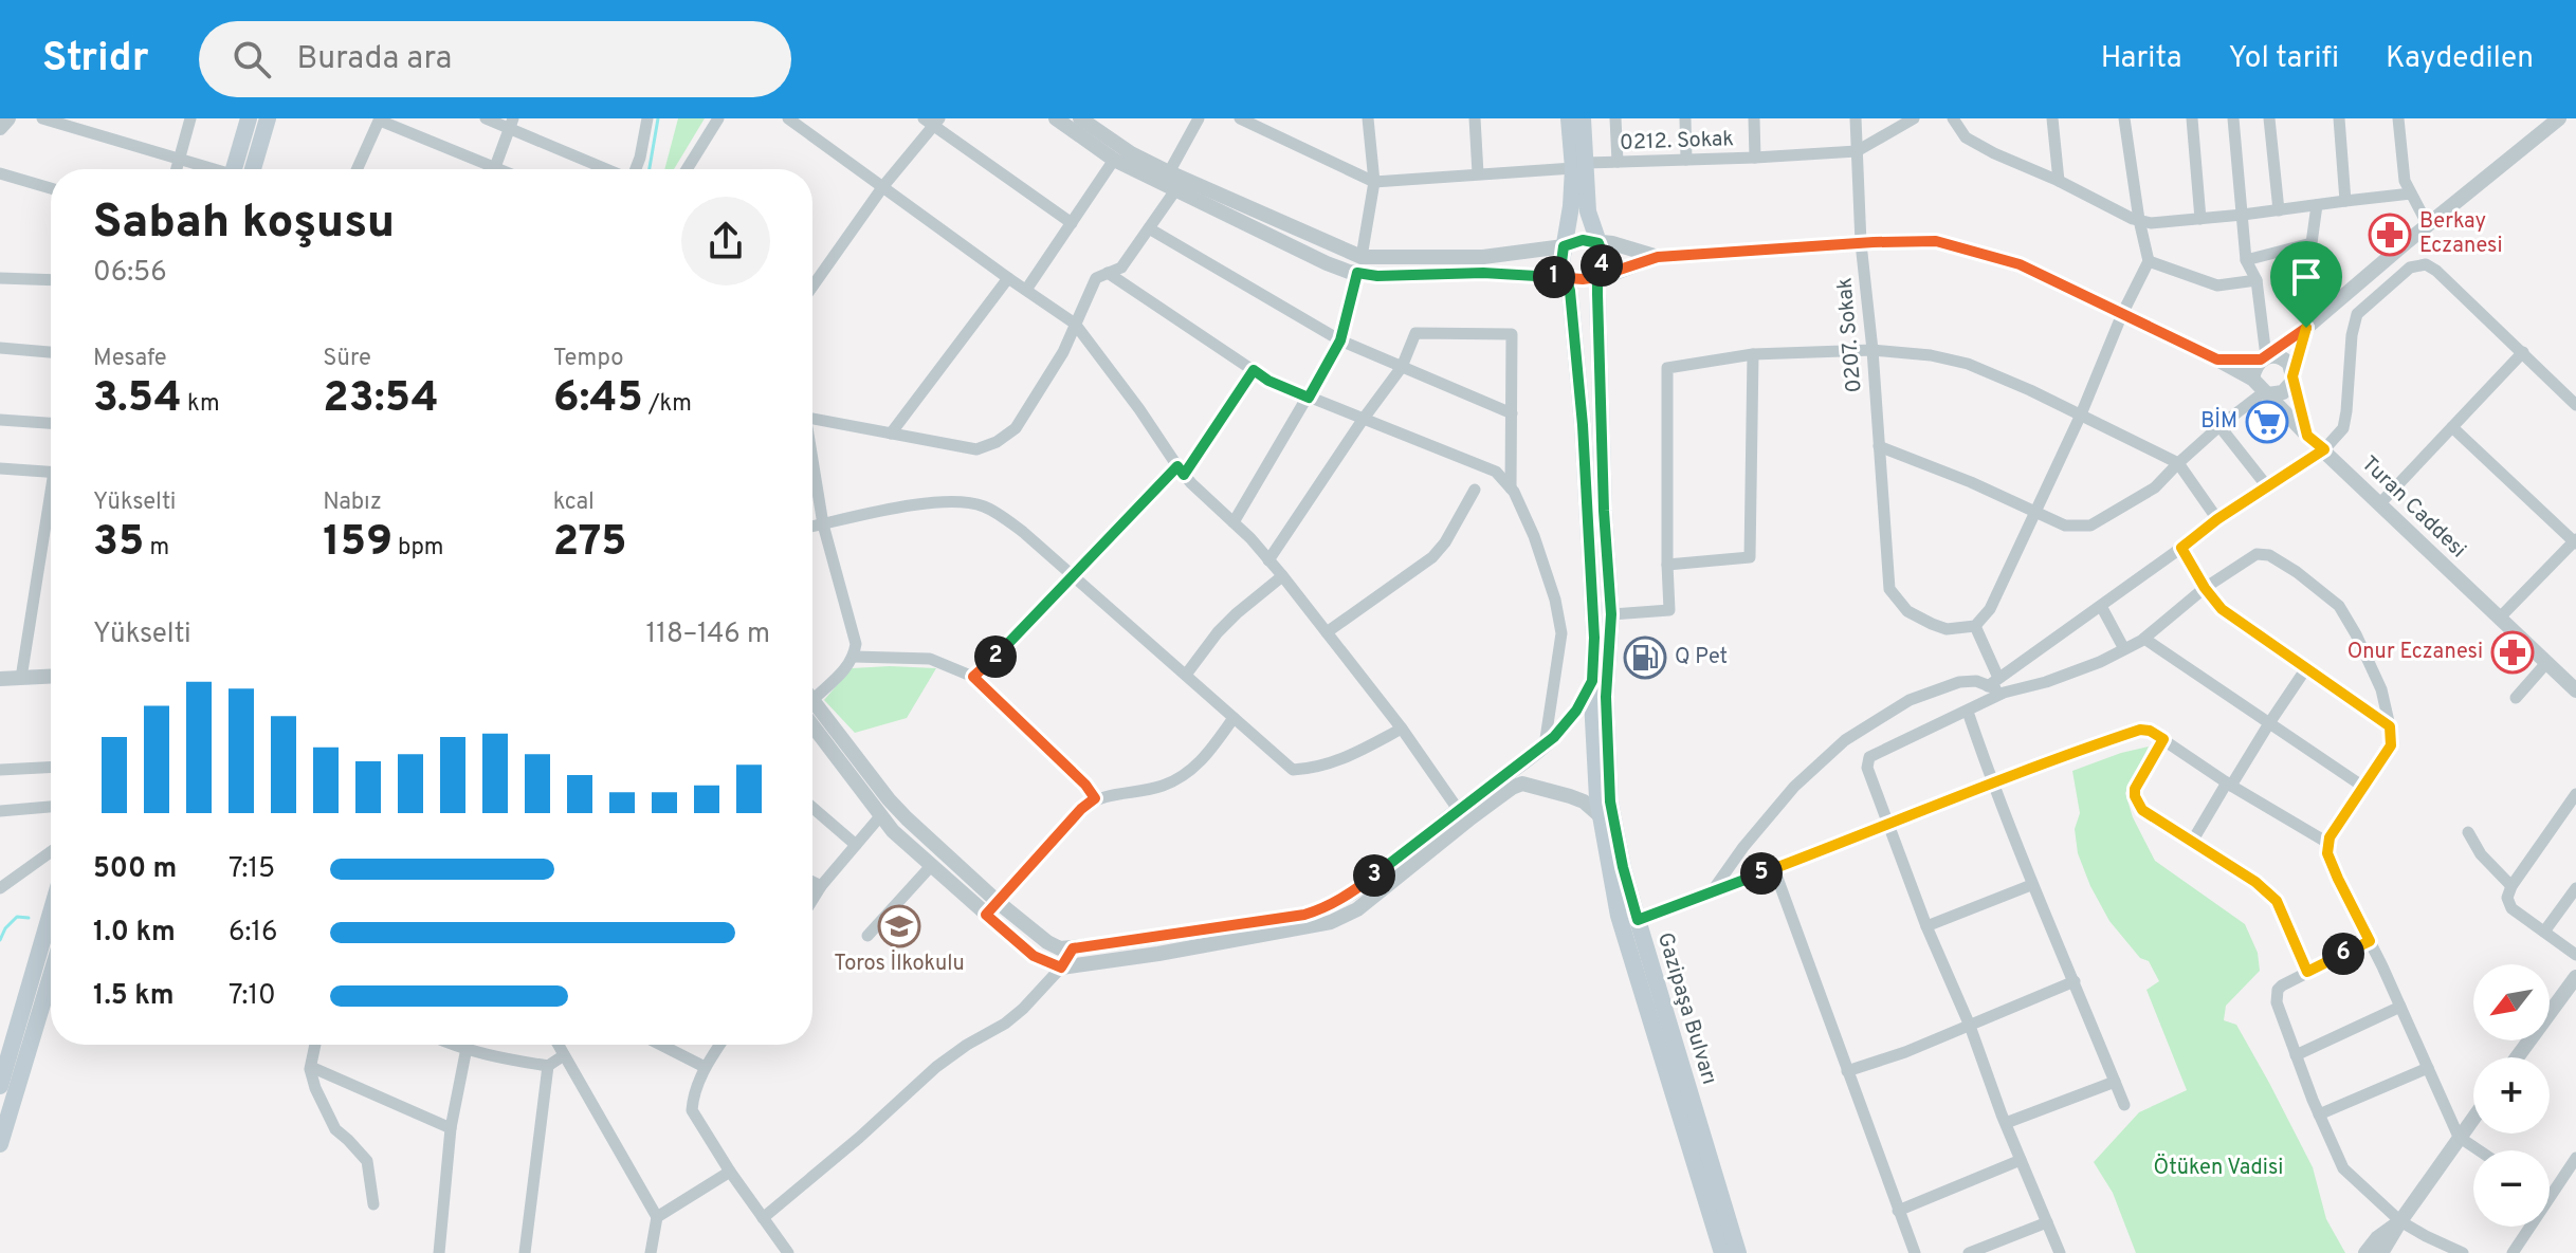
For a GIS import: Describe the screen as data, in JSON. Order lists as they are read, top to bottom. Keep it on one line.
{"streets":{"main road":["Gazipaşa Bulvarı"],"street":["0212. Sokak","0207. Sokak","Turan Caddesi"]},"crossings":[["0212. Sokak","0207. Sokak"],["0212. Sokak","Gazipaşa Bulvarı"],["0207. Sokak","Turan Caddesi"]],"parks":["Ötüken Vadisi"],"places":{"pharmacy":["Berkay Eczanesi","Onur Eczanesi"],"supermarket":["BİM"],"fuel station":["Q Pet"],"school or university":["Toros İlkokulu"]},"north":"bottom left","page":{"header":"Stridr","search":"Burada ara","nav":["Harita","Yol tarifi","Kaydedilen"],"heading":["Sabah koşusu","06:56"],"pins":["4","1","2","5","3","6"],"stats":[["Mesafe","3.54 km"],["Süre","23:54"],["Tempo","6:45 /km"],["Yükselti","35 m"],["Nabız","159 bpm"],["kcal","275"]],"chart":["Yükselti","118–146 m"],"list":[{"name":"500 m","note":"7:15"},{"name":"1.0 km","note":"6:16"},{"name":"1.5 km","note":"7:10"}],"map_buttons":["+","−"]}}
